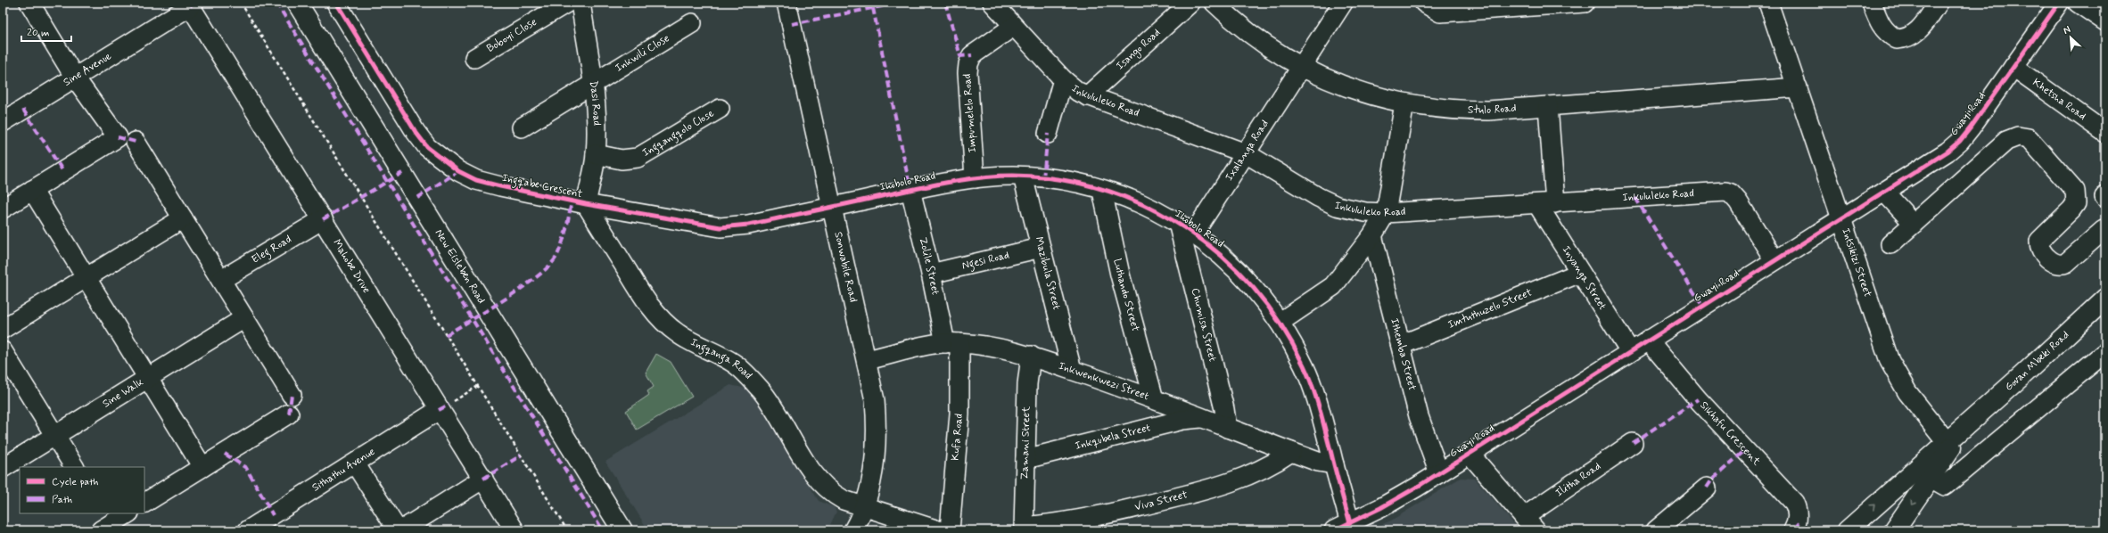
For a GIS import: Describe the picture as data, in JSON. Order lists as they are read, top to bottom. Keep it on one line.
{"streets":{"main road":["New Eisleben Road","Govan Mbeki Road"],"street":["Boboyi Close","Isango Road","Inkwili Close","Sine Avenue","Khetsha Road","Inkululeko Road","Dasi Road","Stulo Road","Impumelelo Road","Gwayi Road","Ingqangqolo Close","Ixalanga Road","Ihobolo Road","Ingqabe Crescent","Eleg Road","Ngesi Road","Intsikizi Street","Mahobe Drive","Zolile Street","Sonwabile Road","Mazibula Street","Inyanga Street","Luthando Street","Imtuthuzelo Street","Chumisa Street","Ithemba Street","Ingqanga Road","Inkwenkwezi Street","Sine Walk","Sikhafu Crescent","Kufa Road","Inkqubela Street","Zamani Street","Sithathu Avenue","Ilitha Road","Viva Street"]},"crossings":[["Isango Road","Inkululeko Road"],["Inkwili Close","Dasi Road"],["Sine Avenue","Mahobe Drive"],["Khetsha Road","Gwayi Road"],["Inkululeko Road","Impumelelo Road"],["Inkululeko Road","Gwayi Road"],["Inkululeko Road","Ixalanga Road"],["Inkululeko Road","Inyanga Street"],["Dasi Road","Ingqangqolo Close"],["Dasi Road","Ingqabe Crescent"],["Dasi Road","Ingqanga Road"],["Stulo Road","Ixalanga Road"],["Stulo Road","Intsikizi Street"],["Stulo Road","Inyanga Street"],["Impumelelo Road","Ihobolo Road"],["Gwayi Road","Ihobolo Road"],["Gwayi Road","Intsikizi Street"],["Gwayi Road","Inyanga Street"],["Gwayi Road","Ithemba Street"],["Gwayi Road","Sikhafu Crescent"],["Ixalanga Road","Ihobolo Road"],["Ihobolo Road","Ingqabe Crescent"],["Ihobolo Road","Zolile Street"],["Ihobolo Road","Sonwabile Road"],["Ihobolo Road","Mazibula Street"],["Ihobolo Road","Luthando Street"],["Ihobolo Road","Chumisa Street"],["Ihobolo Road","Inkwenkwezi Street"],["Ingqabe Crescent","Sonwabile Road"],["Ingqabe Crescent","Ingqanga Road"],["Eleg Road","Mahobe Drive"],["Ngesi Road","Zolile Street"],["Ngesi Road","Mazibula Street"],["Intsikizi Street","Govan Mbeki Road"],["Mahobe Drive","Sithathu Avenue"],["Zolile Street","Inkwenkwezi Street"],["Zolile Street","Kufa Road"],["Sonwabile Road","Ingqanga Road"],["Sonwabile Road","Inkwenkwezi Street"],["Mazibula Street","Inkwenkwezi Street"],["Inyanga Street","Imtuthuzelo Street"],["Luthando Street","Inkwenkwezi Street"],["Imtuthuzelo Street","Ithemba Street"],["Chumisa Street","Inkwenkwezi Street"],["Inkwenkwezi Street","Kufa Road"],["Inkwenkwezi Street","Inkqubela Street"],["Inkwenkwezi Street","Zamani Street"],["Inkwenkwezi Street","Viva Street"],["Inkqubela Street","Zamani Street"],["Zamani Street","Viva Street"]],"legend":["Cycle path","Path"],"scale_bar":"20 m","north":"top left"}
